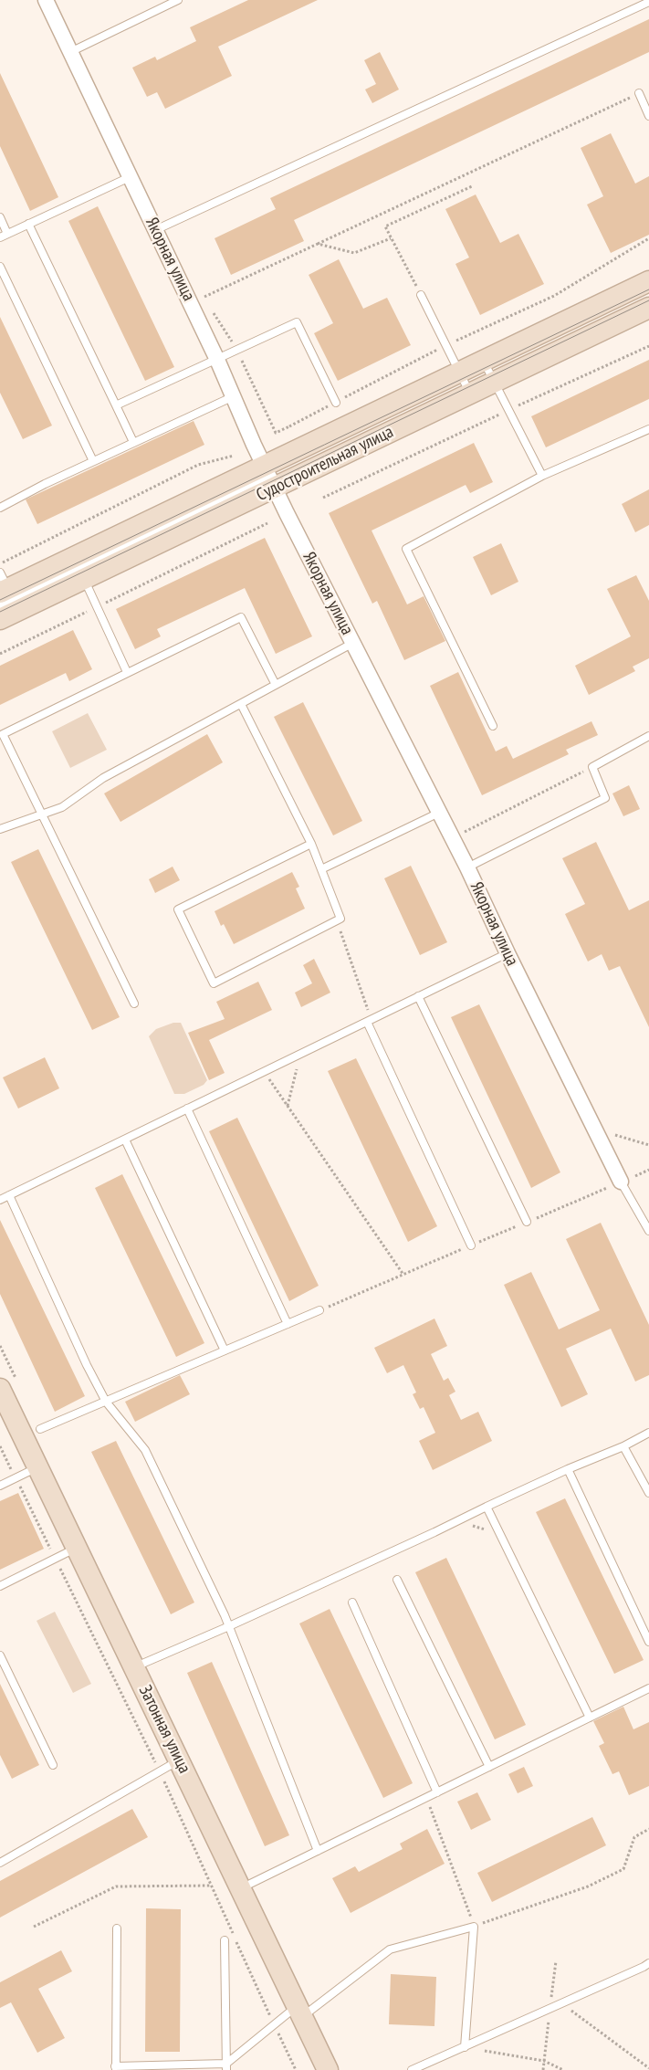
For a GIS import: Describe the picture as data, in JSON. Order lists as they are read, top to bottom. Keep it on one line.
{"streets":{"street":["Якорная улица","Судостроительная улица","Затонная улица"]},"crossings":[["Якорная улица","Судостроительная улица"]]}
